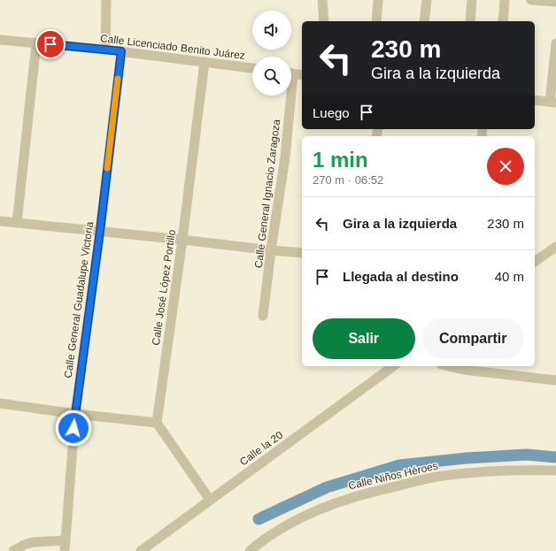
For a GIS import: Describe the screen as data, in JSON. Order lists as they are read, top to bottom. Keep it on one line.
{"streets":{"street":["Calle Licenciado Benito Juárez","Calle General Ignacio Zaragoza","Calle José López Portillo","Calle General Guadalupe Victoria","Calle la 20","Calle Niños Héroes"]},"crossings":[["Calle Licenciado Benito Juárez","Calle José López Portillo"],["Calle Licenciado Benito Juárez","Calle General Guadalupe Victoria"]],"page":{"turn":["230 m","Gira a la izquierda"],"then":"Luego","heading":["1 min","270 m · 06:52"],"list":[{"name":"Gira a la izquierda","value":"230 m"},{"name":"Llegada al destino","value":"40 m"}],"buttons":["Salir","Compartir"]}}
